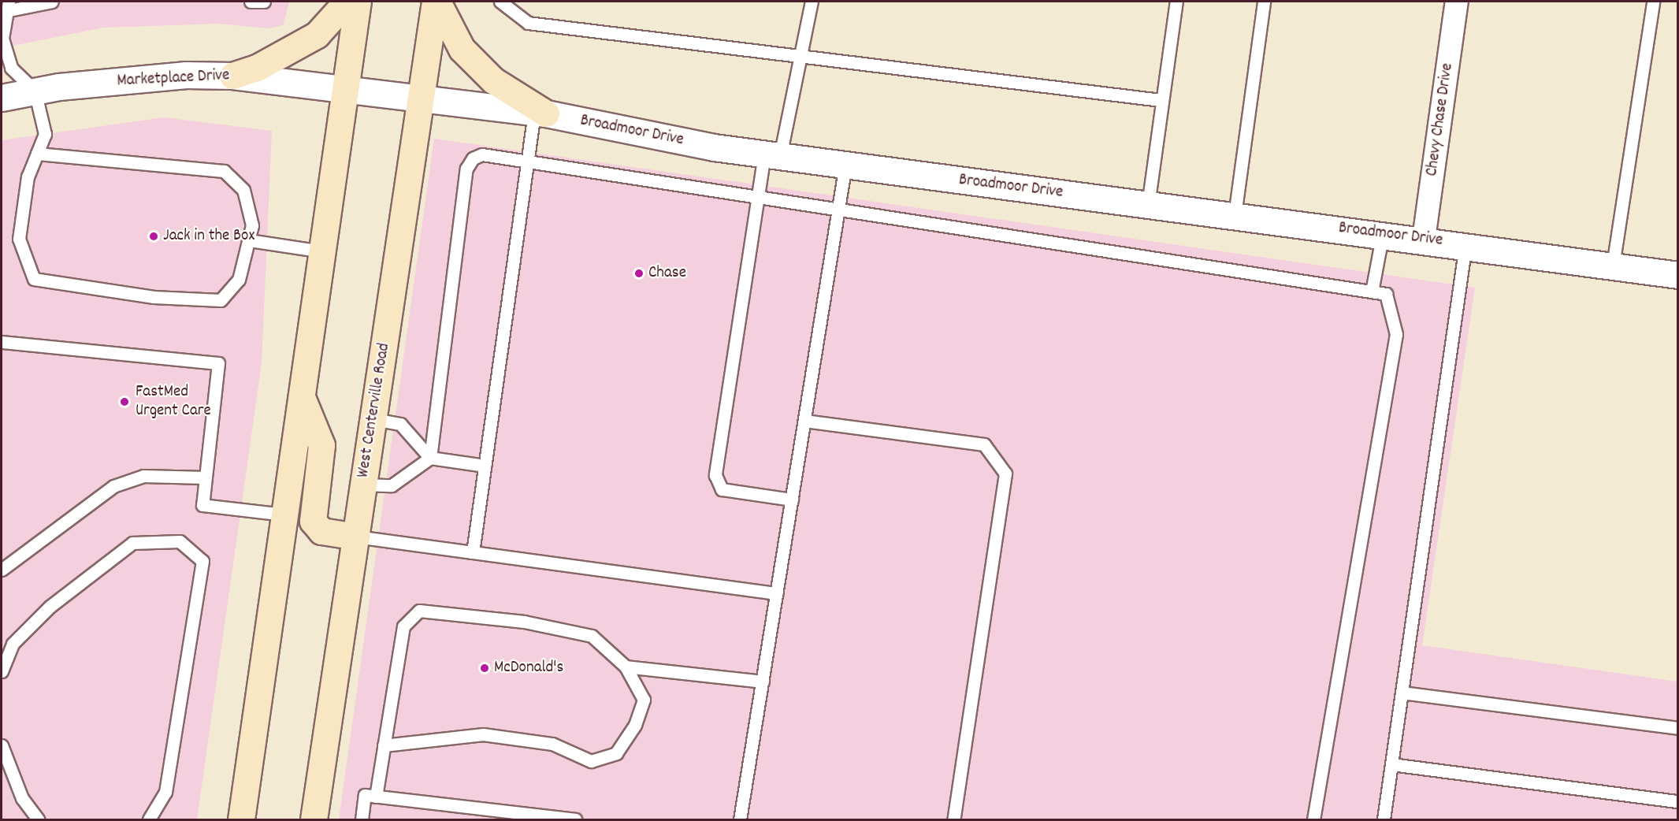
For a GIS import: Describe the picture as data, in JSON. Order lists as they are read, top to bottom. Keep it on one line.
{"streets":{"main road":["West Centerville Road"],"street":["Marketplace Drive","Chevy Chase Drive","Broadmoor Drive"]},"crossings":[["Marketplace Drive","Broadmoor Drive"],["Chevy Chase Drive","Broadmoor Drive"],["Broadmoor Drive","West Centerville Road"]],"places":["Jack in the Box","Chase","FastMed Urgent Care","McDonald's"]}
